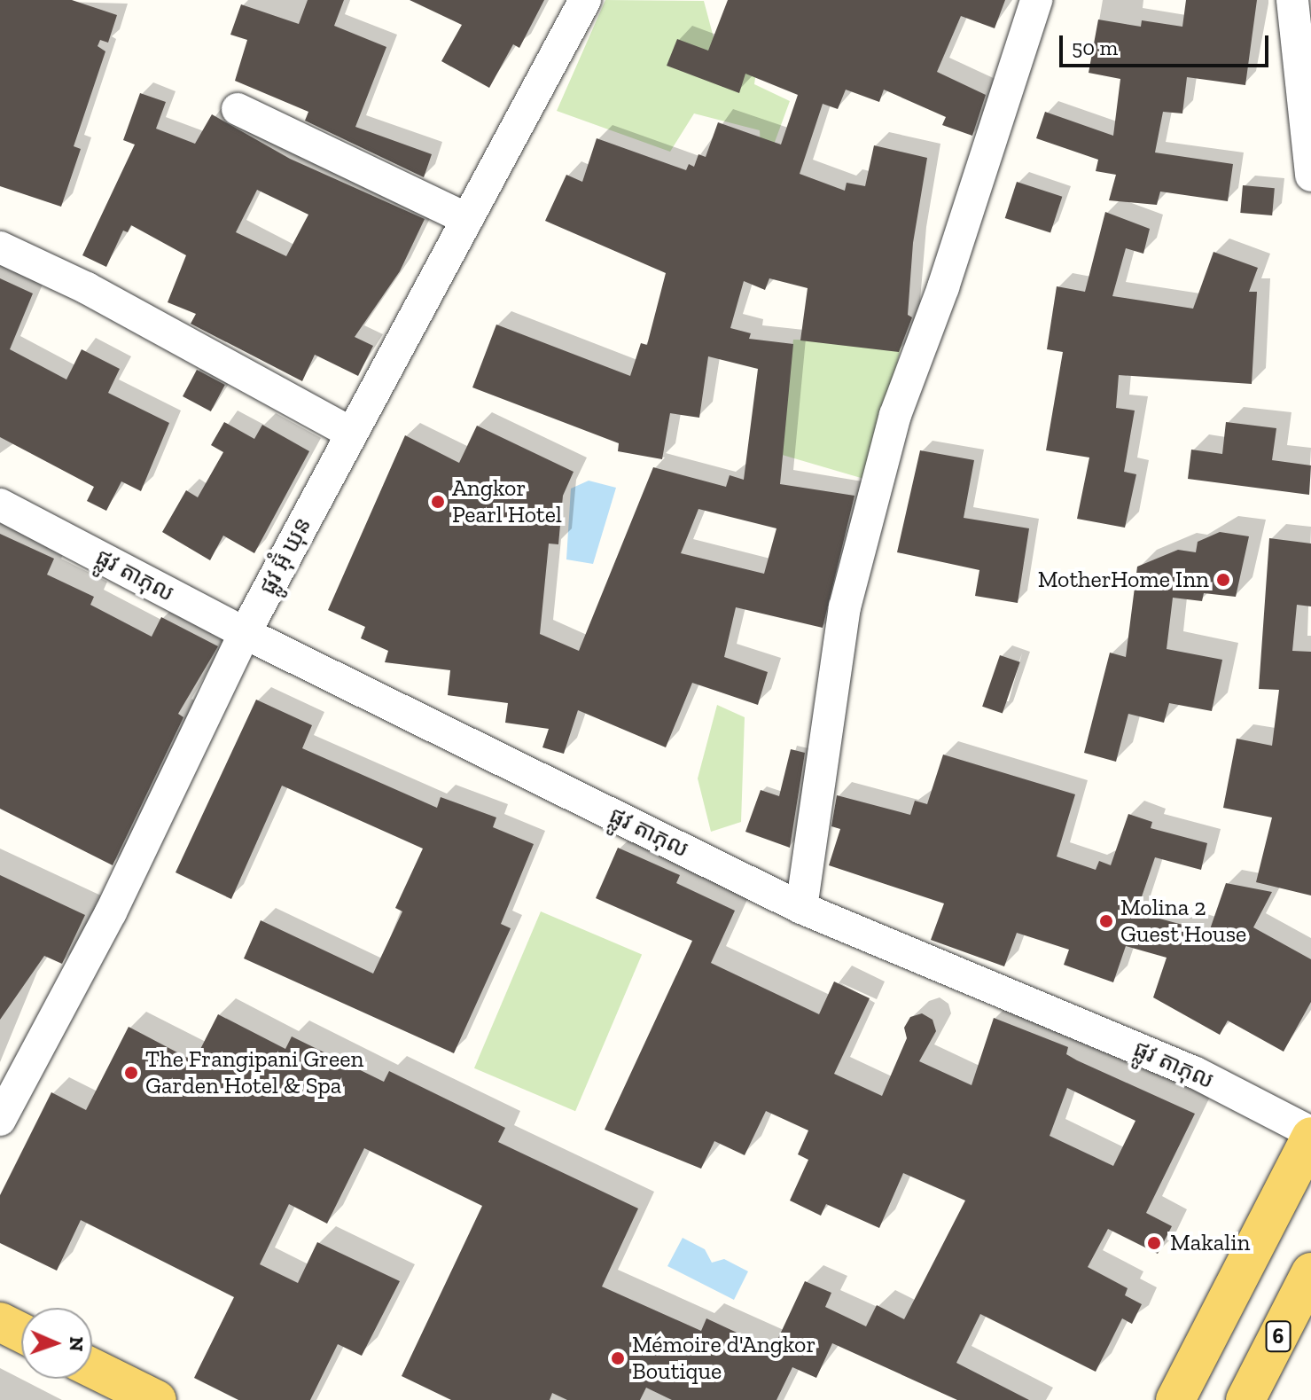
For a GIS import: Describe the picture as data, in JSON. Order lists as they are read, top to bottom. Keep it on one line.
{"streets":{"main road":["6"],"street":["ផ្លូវ អ៊ុំ ឃុន","ផ្លូវ តាភុល"]},"crossings":[["ផ្លូវ អ៊ុំ ឃុន","ផ្លូវ តាភុល"]],"places":["Angkor Pearl Hotel","MotherHome Inn","Molina 2 Guest House","The Frangipani Green Garden Hotel & Spa","Makalin","Mémoire d'Angkor Boutique"],"scale_bar":"50 m","north":"right"}
